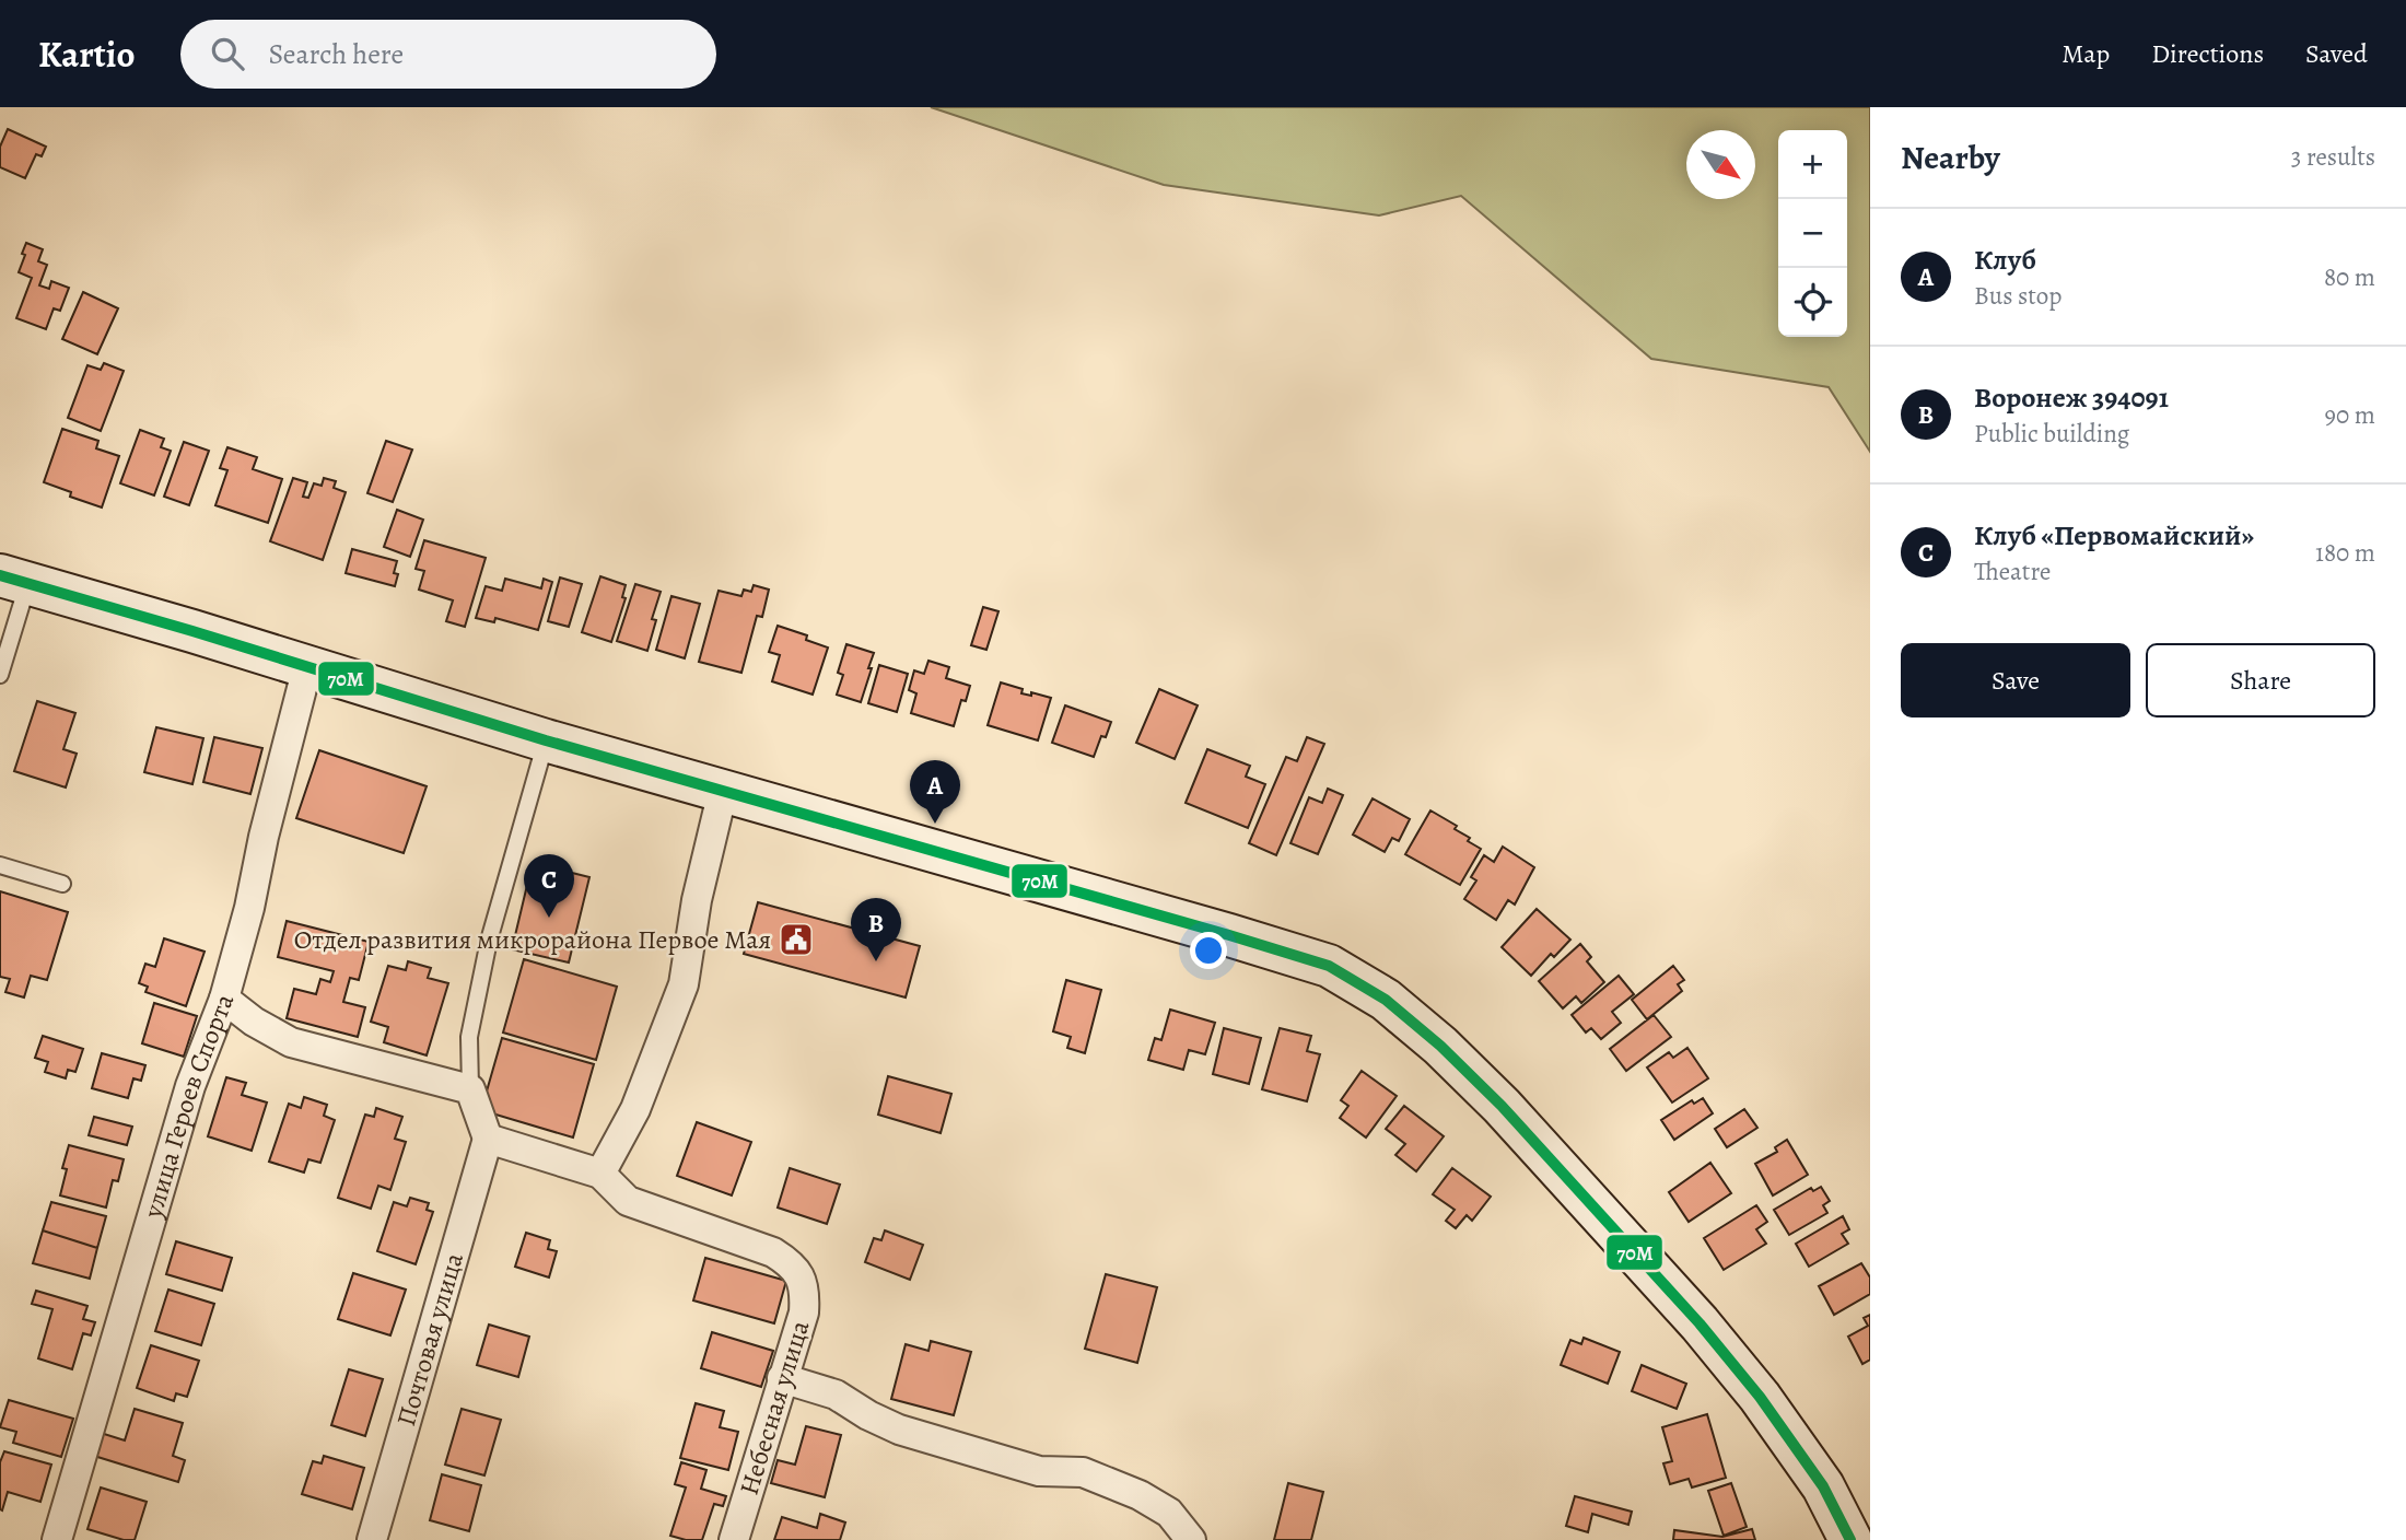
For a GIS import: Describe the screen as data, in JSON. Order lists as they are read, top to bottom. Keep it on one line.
{"streets":{"street":["улица Героев Спорта","Почтовая улица","Небесная улица"]},"places":{"public building":["Отдел развития микрорайона Первое Мая"]},"lines":["transit line 70М"],"north":"bottom right","page":{"header":"Kartio","search":"Search here","nav":["Map","Directions","Saved"],"heading":["Nearby","3 results"],"map_buttons":["+","−"],"list":[{"mark":"A","name":"Клуб","note":"Bus stop","value":"80 m"},{"mark":"B","name":"Воронеж 394091","note":"Public building","value":"90 m"},{"mark":"C","name":"Клуб «Первомайский»","note":"Theatre","value":"180 m"}],"buttons":["Save","Share"],"pins":["A","C","B"]}}
